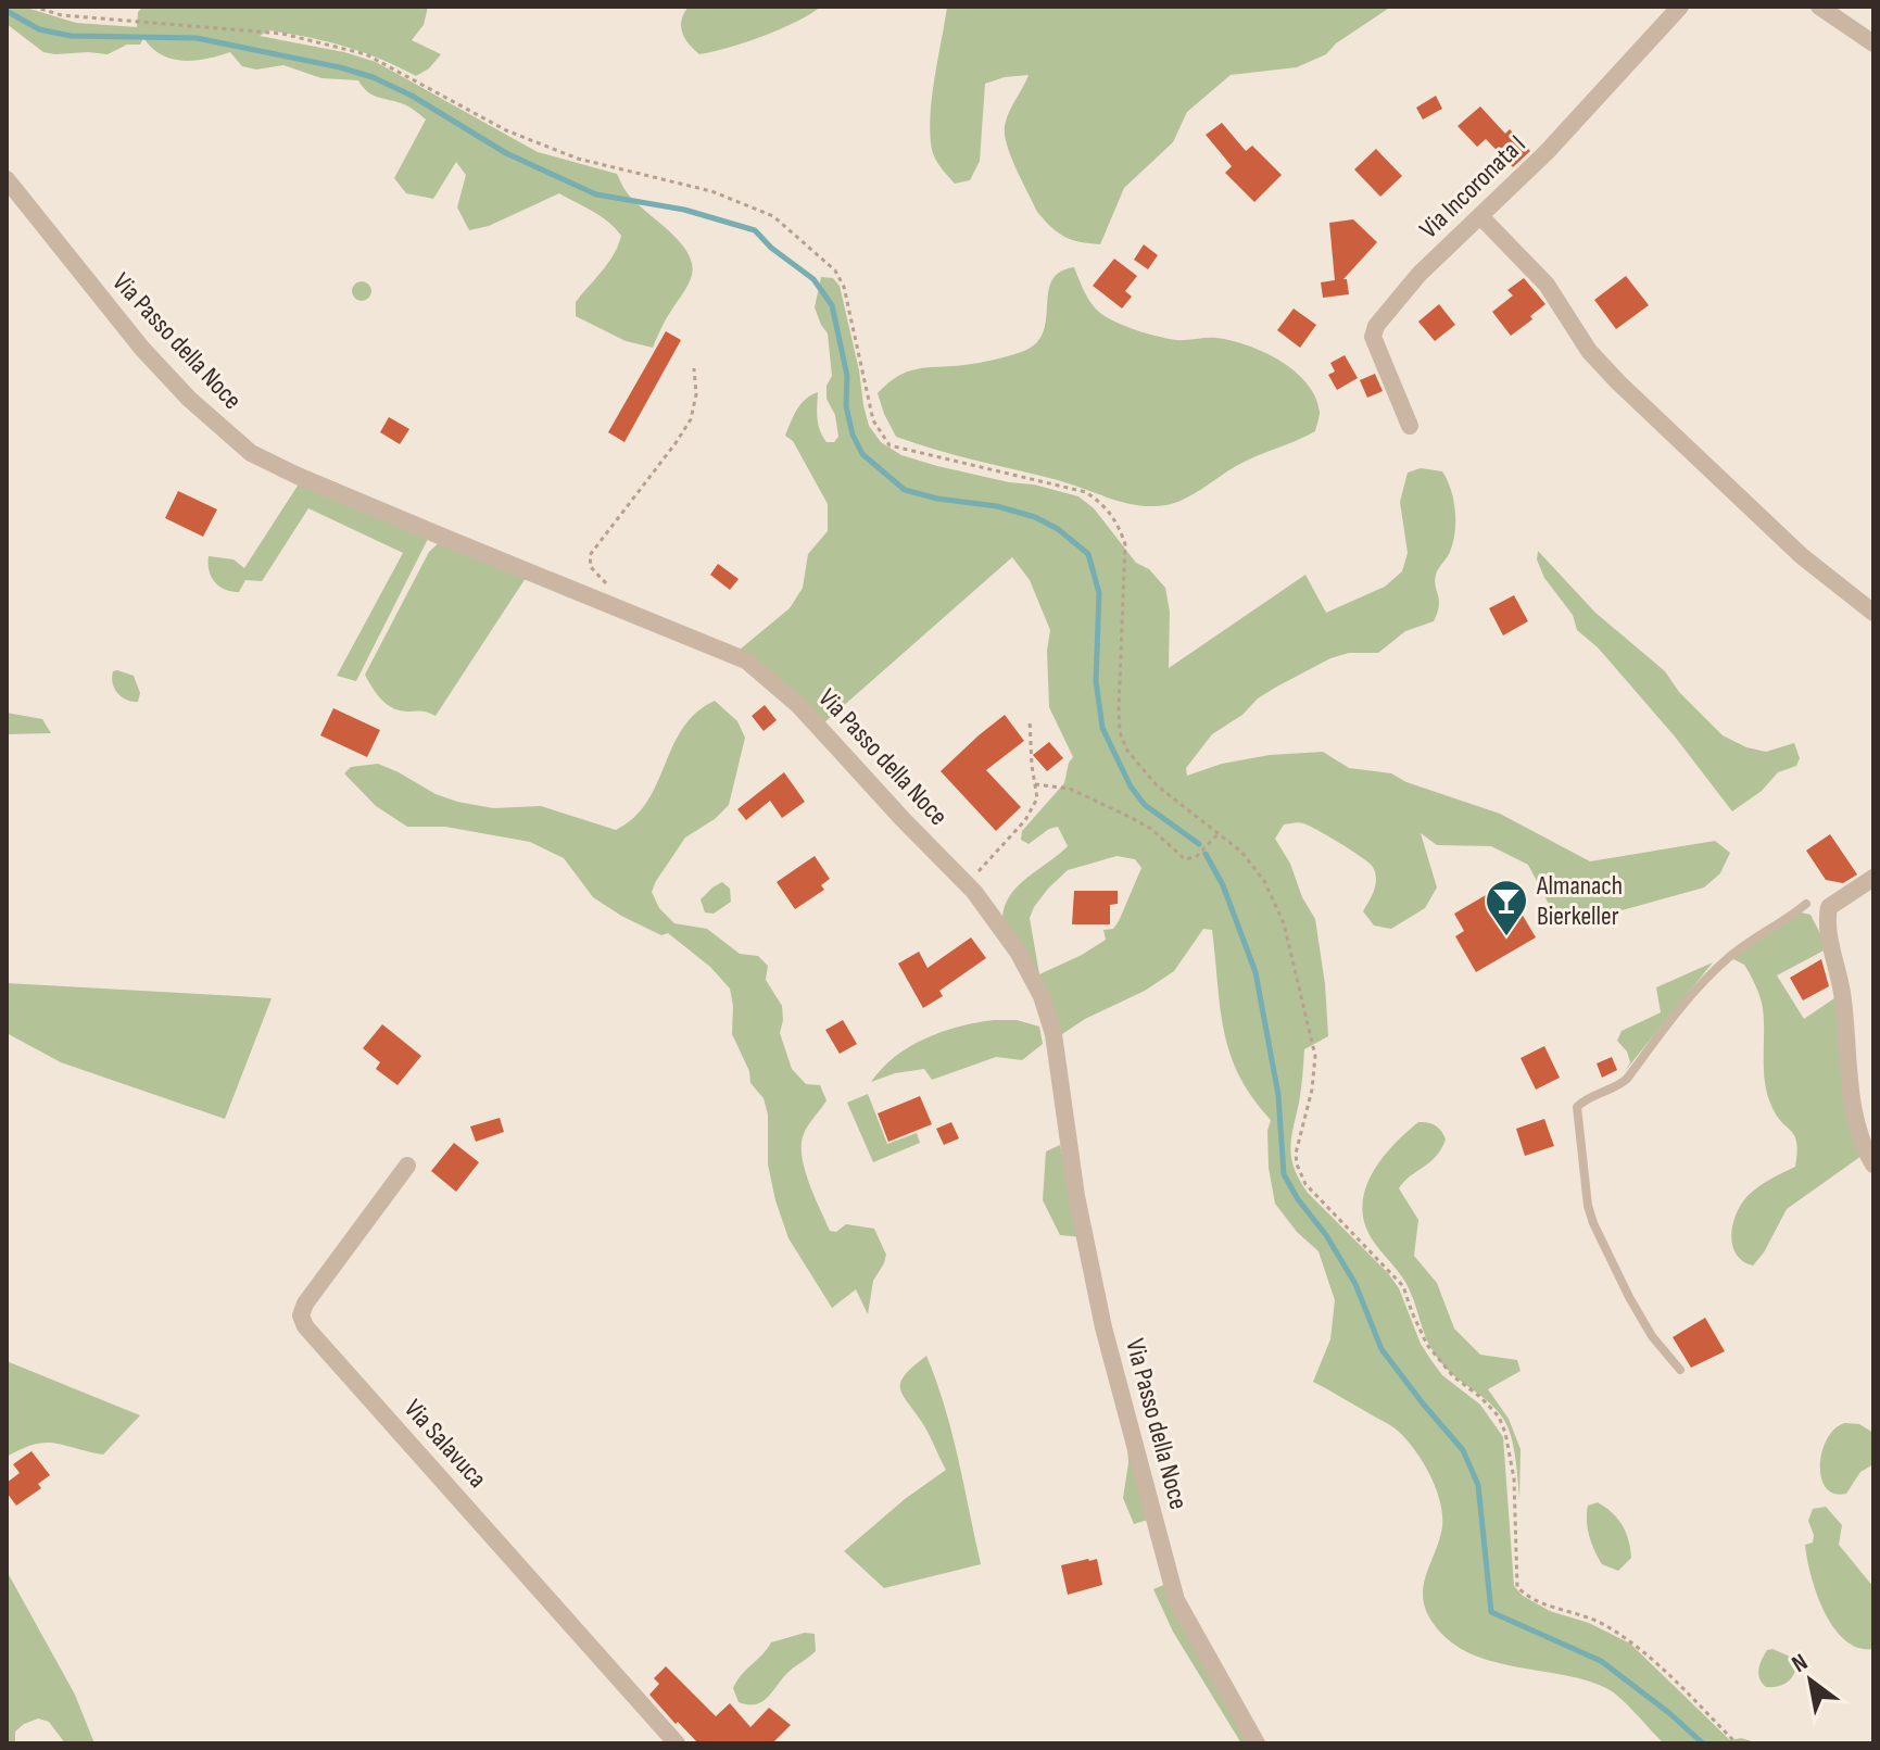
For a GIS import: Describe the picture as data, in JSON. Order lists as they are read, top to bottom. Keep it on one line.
{"streets":{"street":["Via Incoronata I","Via Passo della Noce","Via Salavuca"]},"places":{"bar":["Almanach Bierkeller"]},"north":"top left"}
